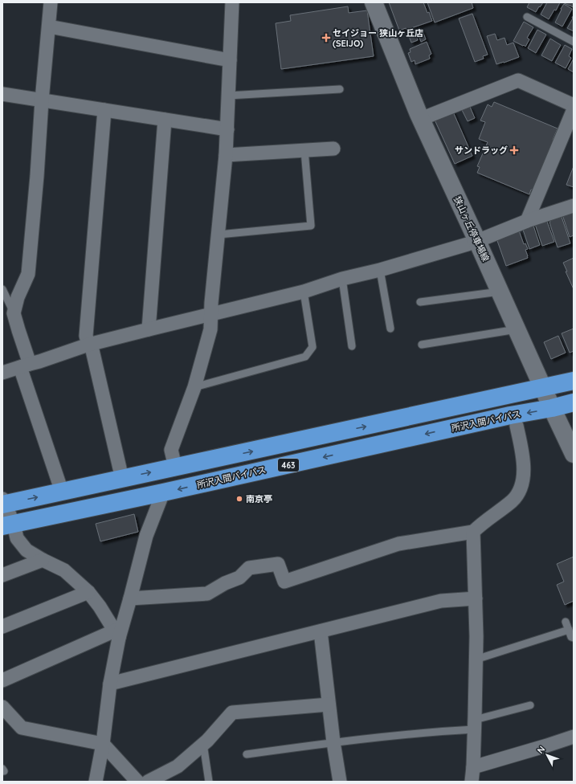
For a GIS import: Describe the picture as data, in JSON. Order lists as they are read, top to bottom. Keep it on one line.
{"streets":{"highway":["所沢入間バイパス","463"],"main road":["狭山ヶ丘停車場線"]},"crossings":[["狭山ヶ丘停車場線","所沢入間バイパス"],["狭山ヶ丘停車場線","463"]],"places":{"health":["セイジョー 狭山ヶ丘店 (SEIJO)","サンドラッグ"],"other":["南京亭"]},"north":"top left"}
